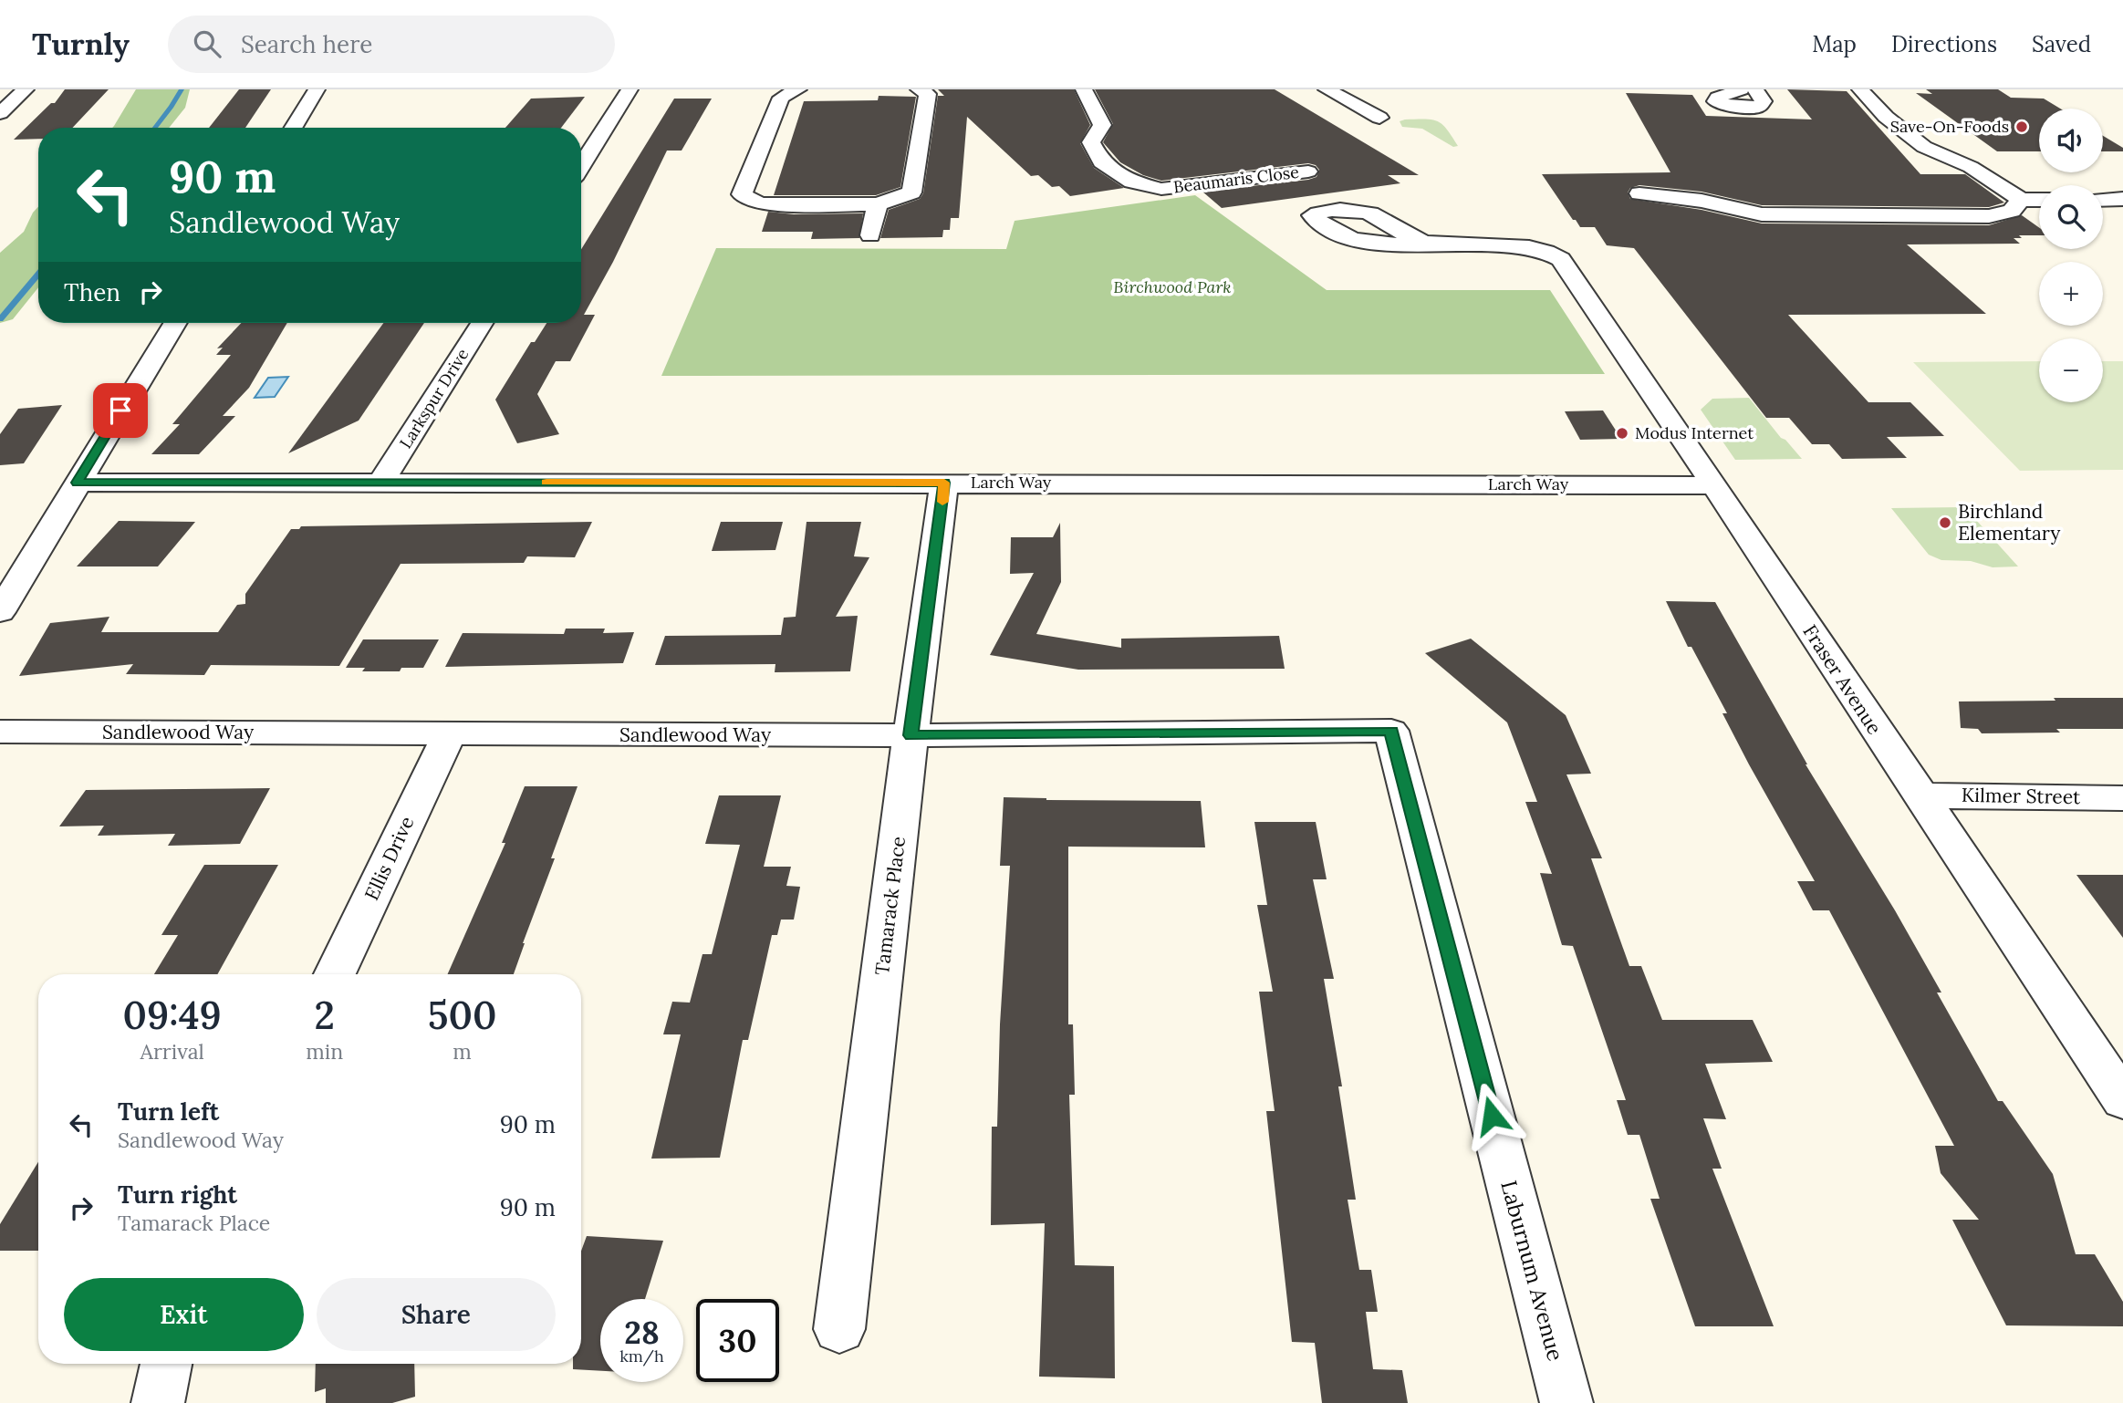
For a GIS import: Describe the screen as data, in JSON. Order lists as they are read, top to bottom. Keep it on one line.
{"streets":{"street":["Beaumaris Close","Larkspur Drive","Larch Way","Fraser Avenue","Sandlewood Way","Kilmer Street","Ellis Drive","Tamarack Place","Laburnum Avenue"]},"crossings":[["Larkspur Drive","Larch Way"],["Larch Way","Fraser Avenue"],["Larch Way","Tamarack Place"],["Fraser Avenue","Kilmer Street"],["Sandlewood Way","Ellis Drive"],["Sandlewood Way","Tamarack Place"],["Sandlewood Way","Laburnum Avenue"]],"parks":["Birchwood Park"],"places":["Save-On-Foods","Modus Internet","Birchland Elementary"],"page":{"header":"Turnly","search":"Search here","nav":["Map","Directions","Saved"],"map_buttons":["+","−"],"turn":["90 m","Sandlewood Way"],"then":"Then","eta":["09:49","Arrival","2","min","500","m"],"list":[{"name":"Turn left","note":"Sandlewood Way","value":"90 m"},{"name":"Turn right","note":"Tamarack Place","value":"90 m"}],"buttons":["Exit","Share"],"speed":"28 km/h","limit":"30"}}
